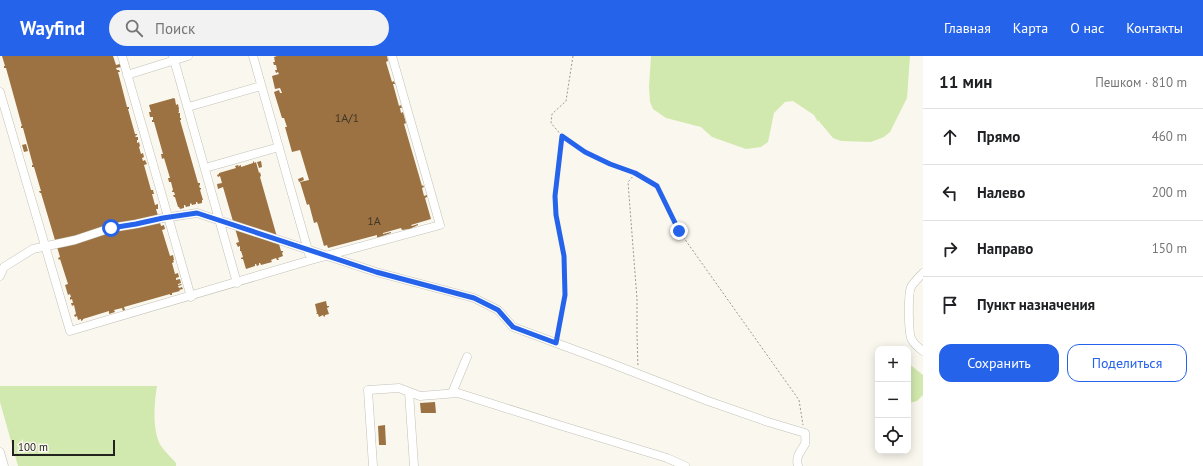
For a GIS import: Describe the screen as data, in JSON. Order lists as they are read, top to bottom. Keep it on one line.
{"house_numbers":["1А/1","1А"],"scale_bar":"100 m","page":{"header":"Wayfind","search":"Поиск","nav":["Главная","Карта","О нас","Контакты"],"heading":["11 мин","Пешком · 810 m"],"list":[["Прямо","460 m"],["Налево","200 m"],["Направо","150 m"],"Пункт назначения"],"buttons":["Сохранить","Поделиться"],"map_buttons":["+","−"],"scale":"100 m"}}
